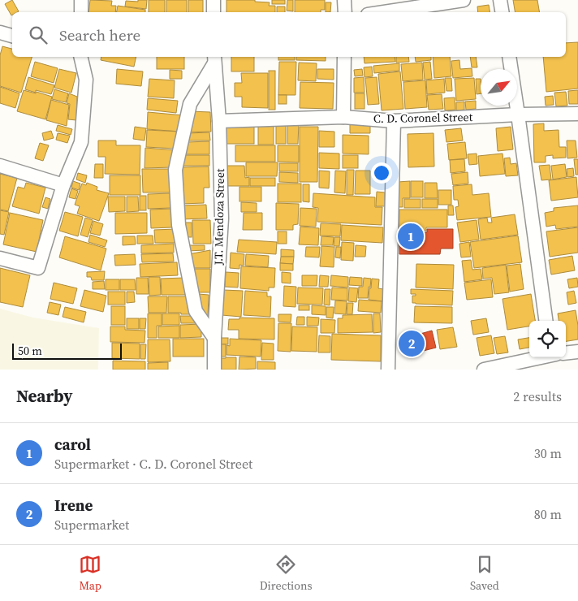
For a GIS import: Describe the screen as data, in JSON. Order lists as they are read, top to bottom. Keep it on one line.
{"streets":{"street":["C. D. Coronel Street","J.T. Mendoza Street"]},"crossings":[["C. D. Coronel Street","J.T. Mendoza Street"]],"scale_bar":"50 m","north":"top right","page":{"search":"Search here","pins":["1","2"],"scale":"50 m","heading":["Nearby","2 results"],"list":[{"mark":"1","name":"carol","note":"Supermarket · C. D. Coronel Street","value":"30 m"},{"mark":"2","name":"Irene","note":"Supermarket","value":"80 m"}],"nav":["Map","Directions","Saved"]}}
